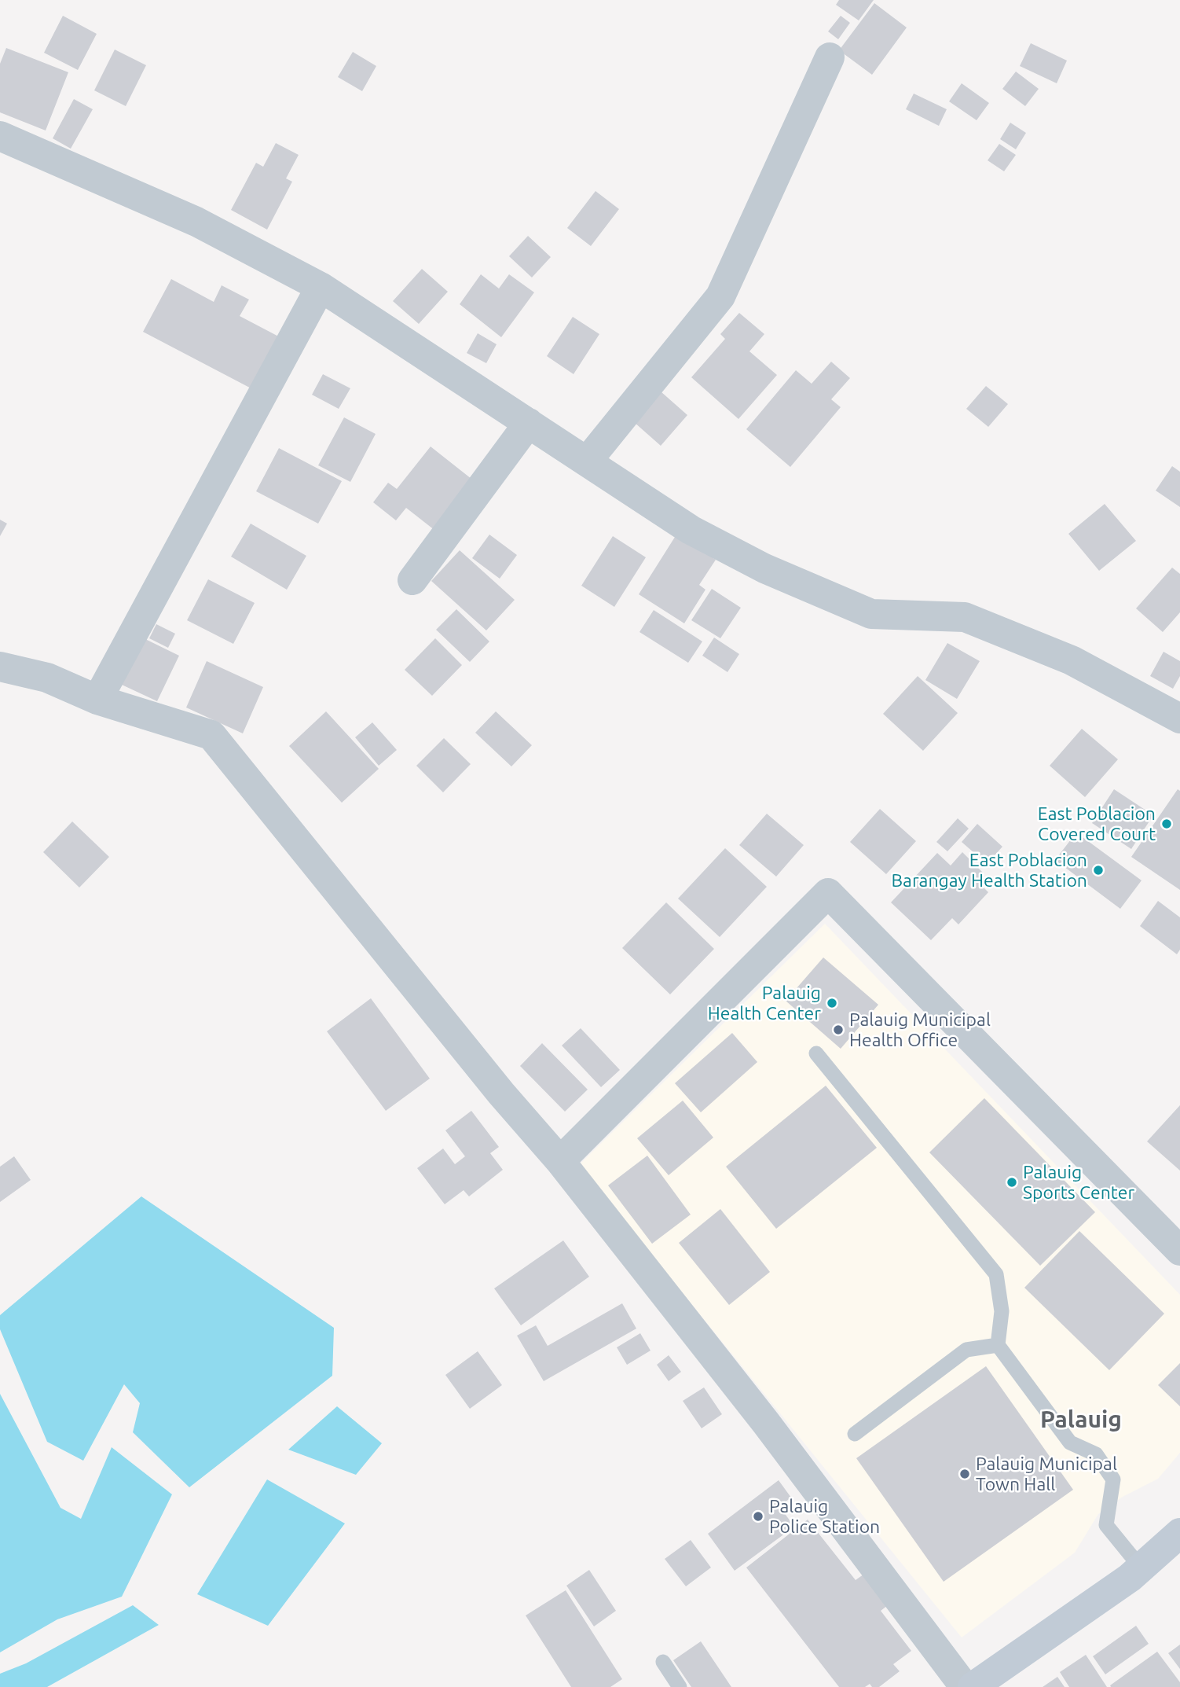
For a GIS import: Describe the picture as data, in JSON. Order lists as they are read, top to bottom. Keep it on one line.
{"districts":["Palauig"],"places":["East Poblacion Covered Court","East Poblacion Barangay Health Station","Palauig Health Center","Palauig Municipal Health Office","Palauig Sports Center","Palauig Municipal Town Hall","Palauig Police Station"]}
